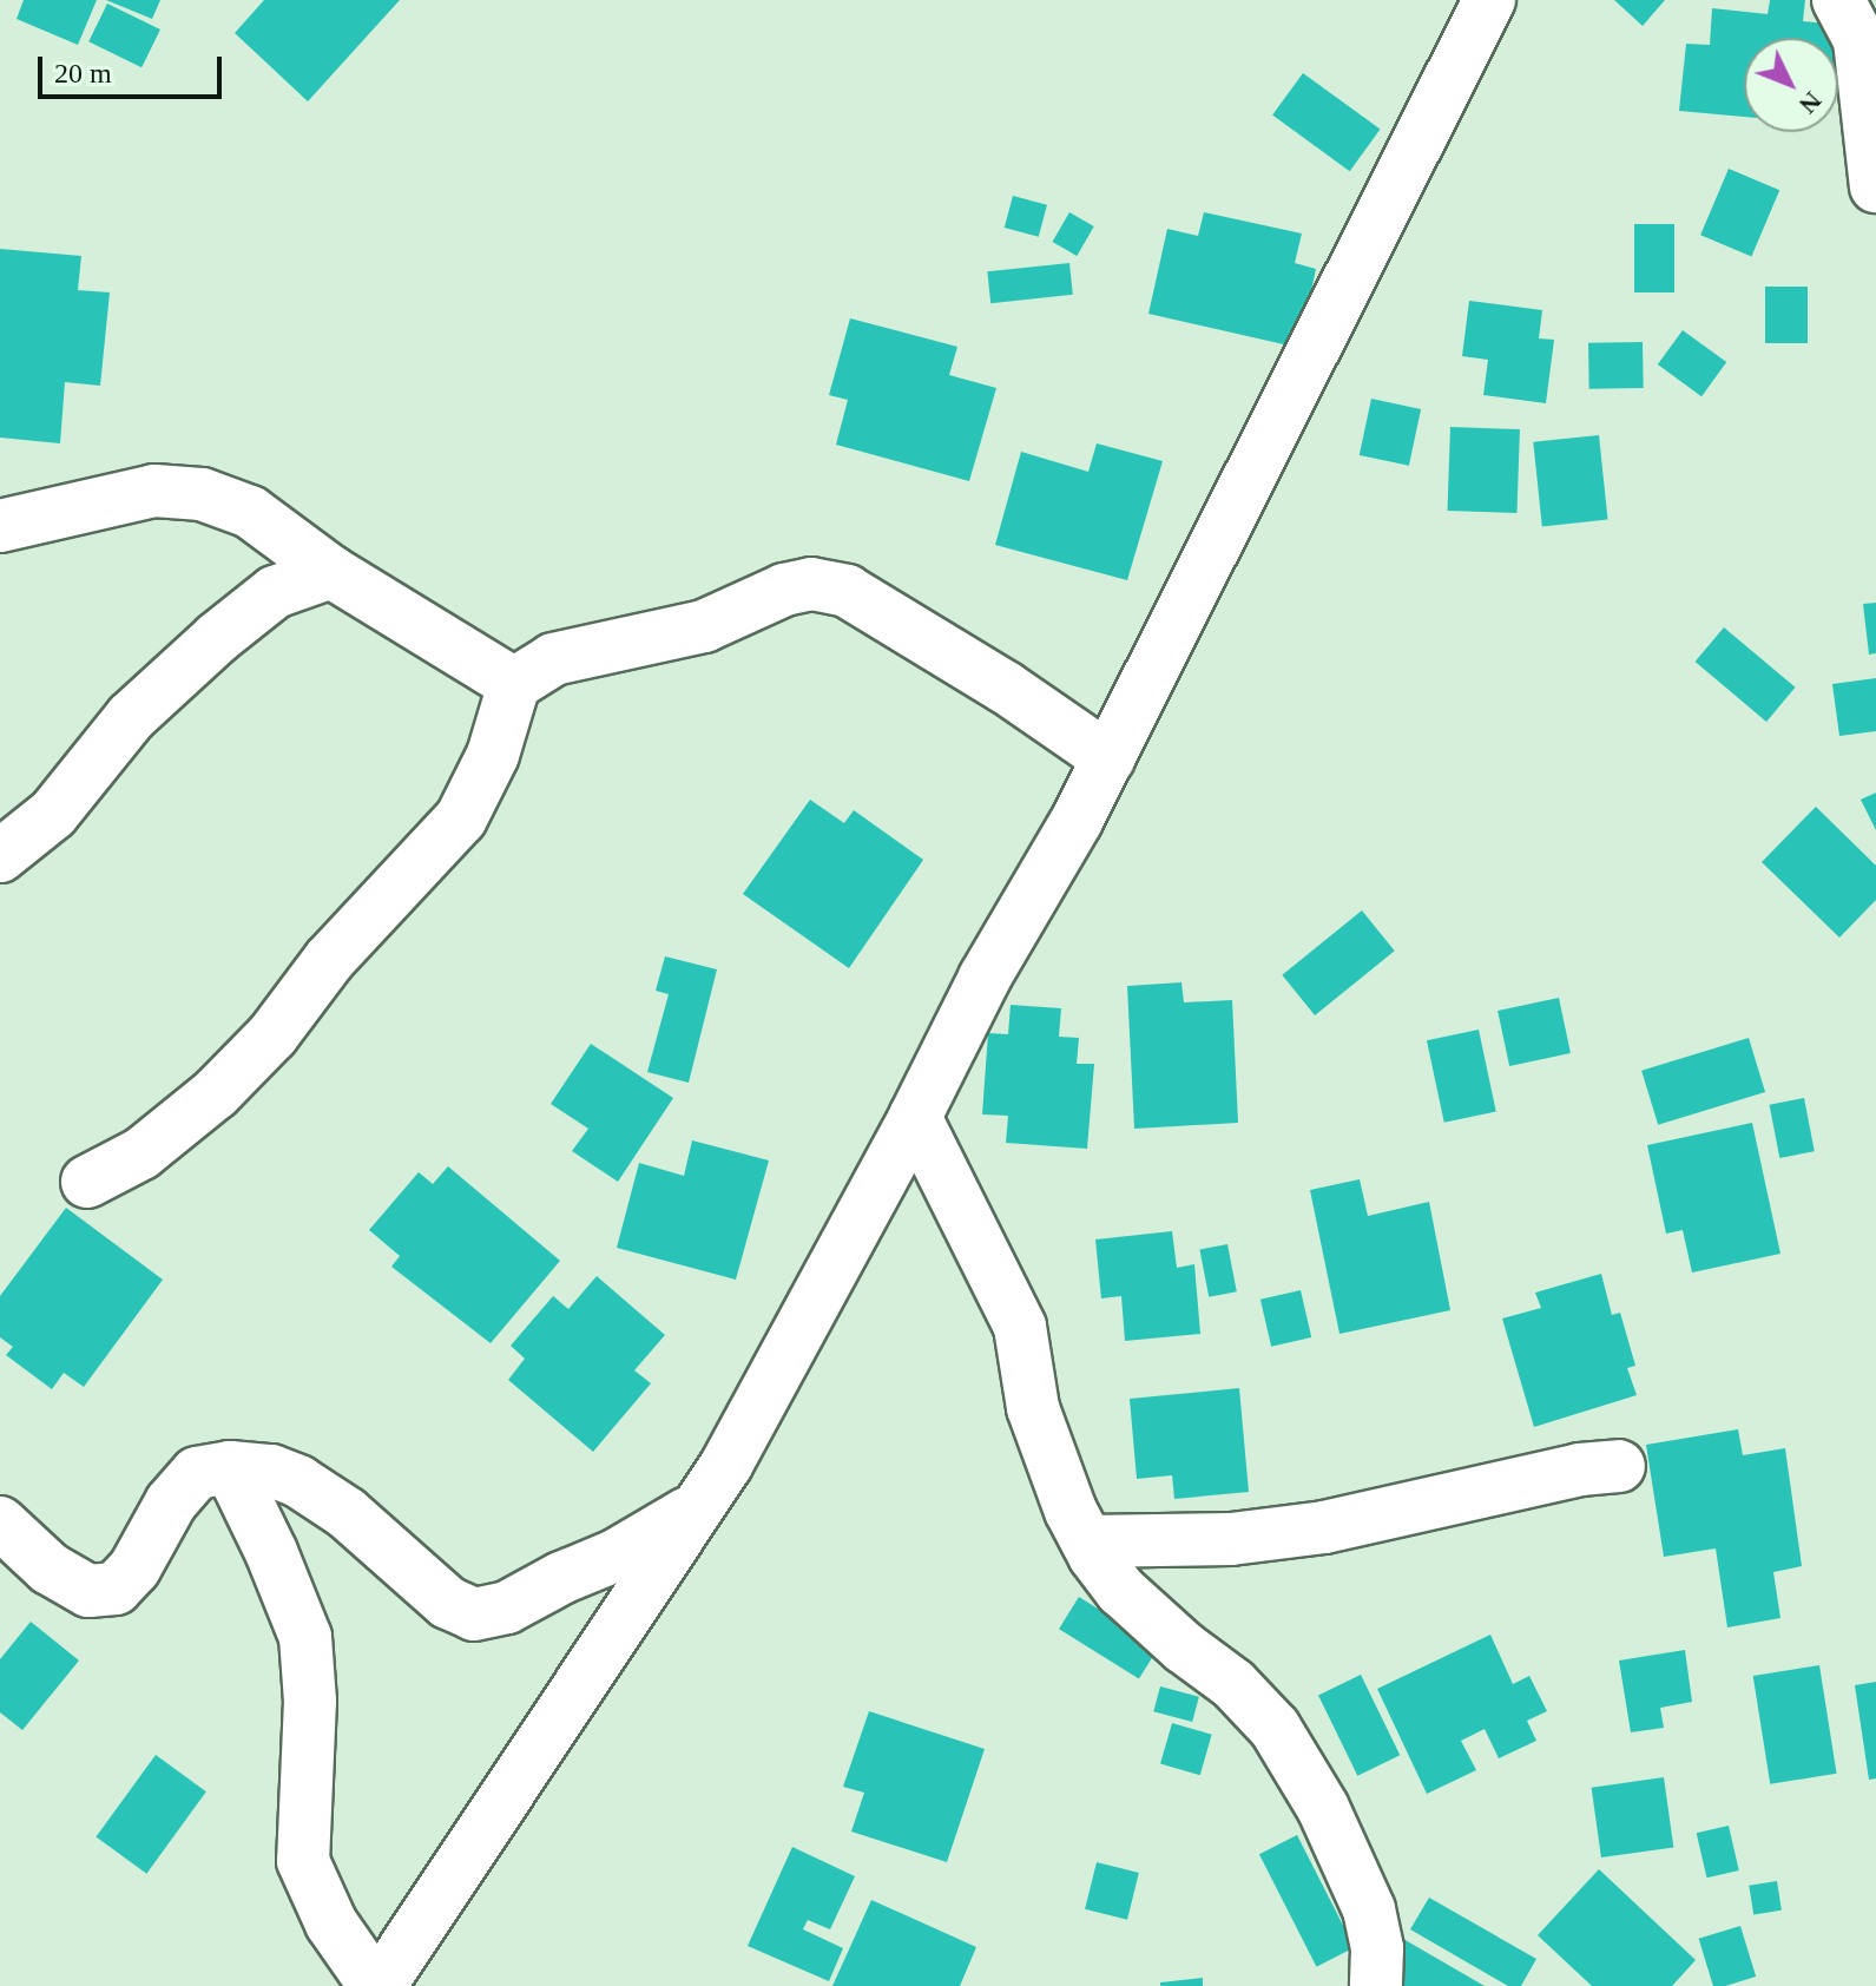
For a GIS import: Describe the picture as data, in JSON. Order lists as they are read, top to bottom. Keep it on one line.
{"scale_bar":"20 m","north":"bottom right"}
